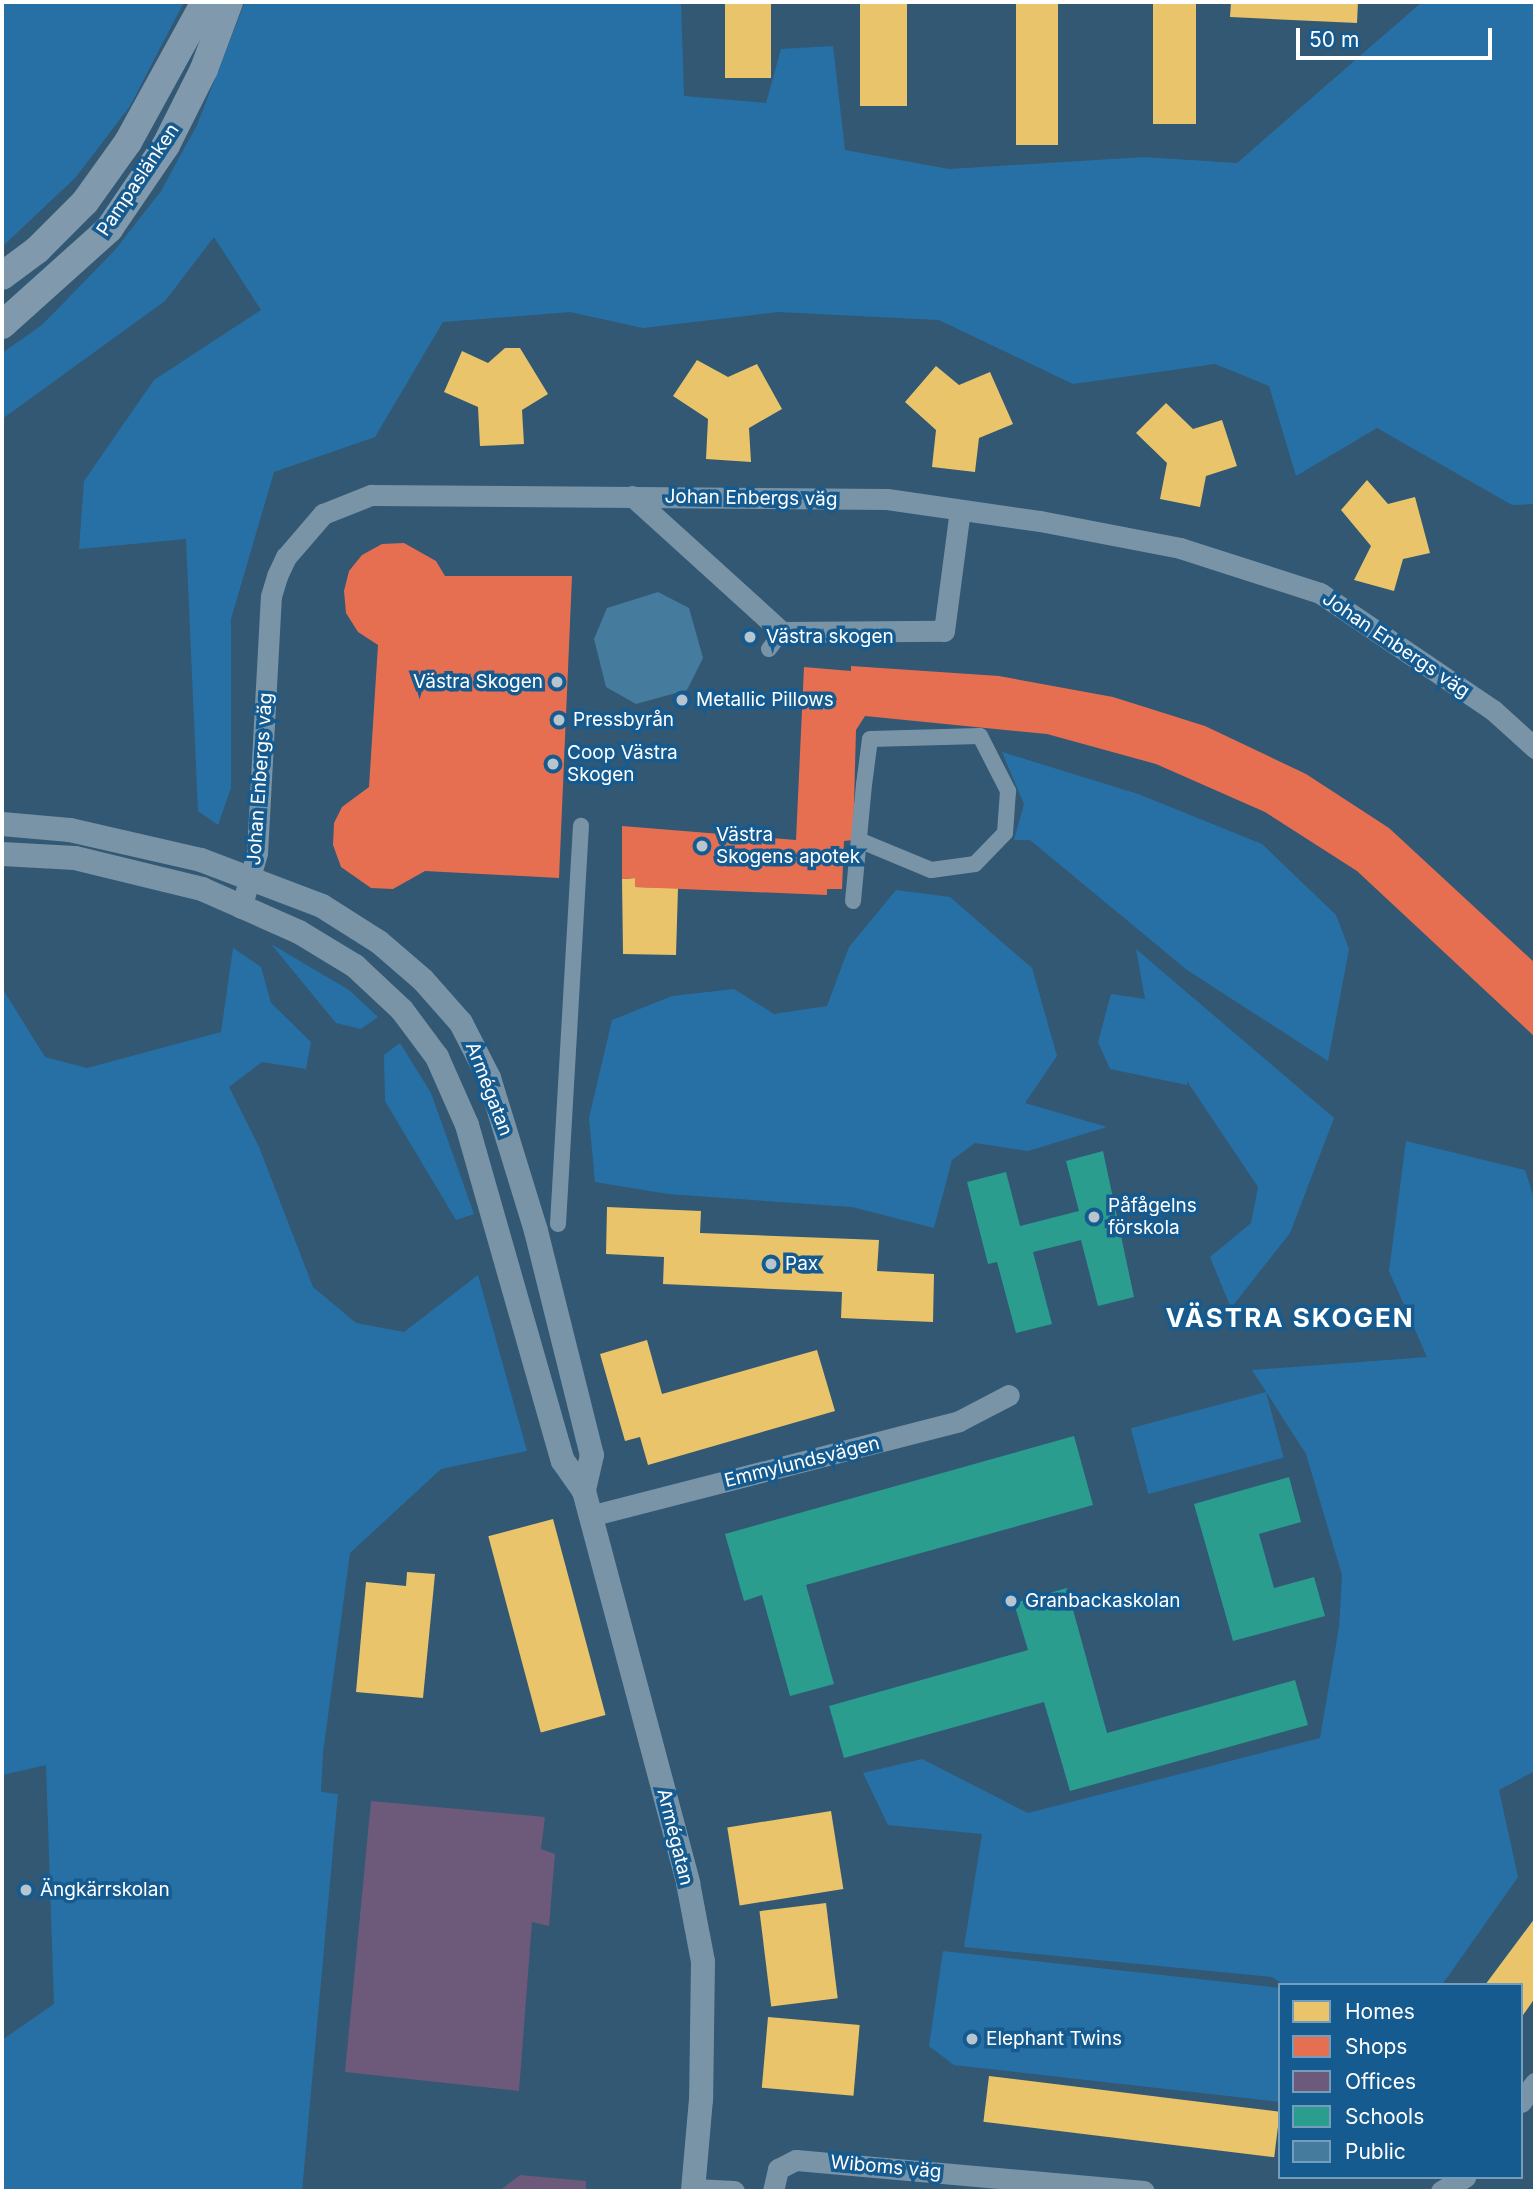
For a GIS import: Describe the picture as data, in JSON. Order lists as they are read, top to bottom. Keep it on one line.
{"streets":{"main road":["Pampaslänken"],"street":["Johan Enbergs väg","Armégatan","Emmylundsvägen","Wiboms väg"]},"crossings":[["Johan Enbergs väg","Armégatan"],["Armégatan","Emmylundsvägen"]],"districts":["VÄSTRA SKOGEN"],"places":["Västra skogen","Västra Skogen","Metallic Pillows","Pressbyrån","Coop Västra Skogen","Västra Skogens apotek","Påfågelns förskola","Pax","Granbackaskolan","Ängkärrskolan","Elephant Twins"],"legend":["Homes","Shops","Offices","Schools","Public"],"scale_bar":"50 m"}
